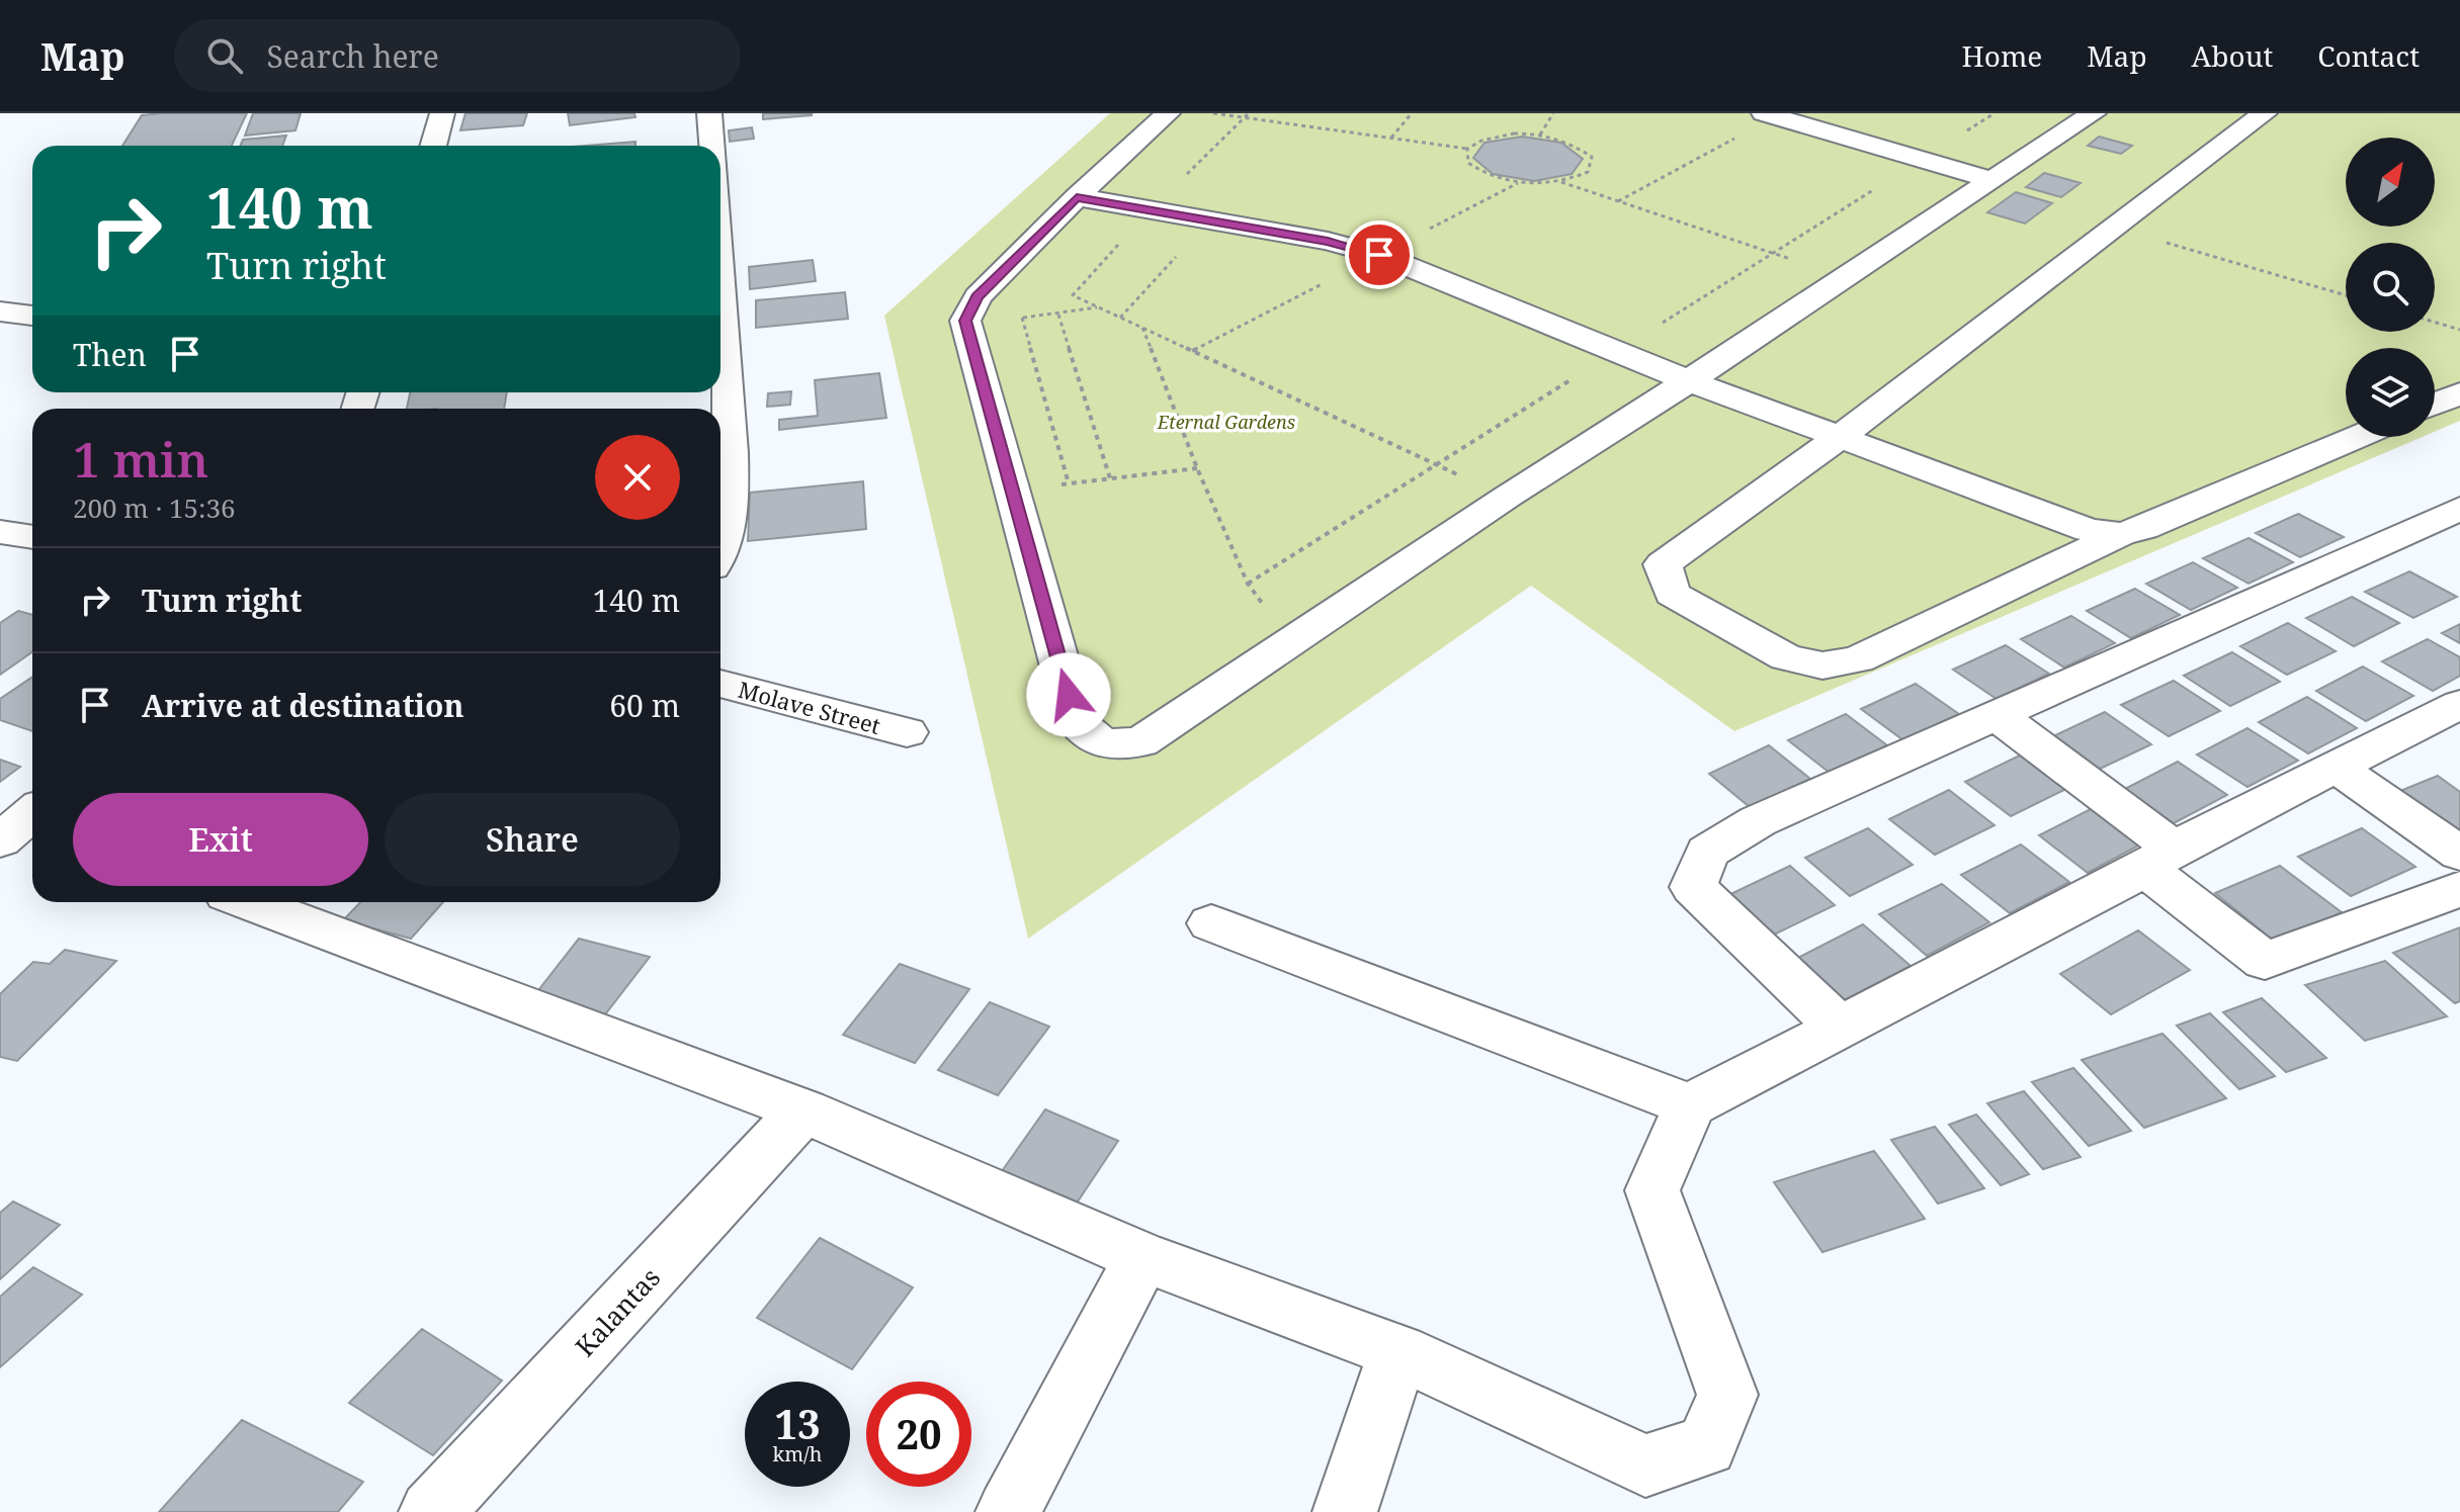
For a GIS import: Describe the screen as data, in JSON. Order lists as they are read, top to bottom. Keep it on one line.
{"streets":{"street":["Molave Street","Kalantas"]},"parks":["Eternal Gardens"],"north":"top right","page":{"header":"Map","search":"Search here","nav":["Home","Map","About","Contact"],"turn":["140 m","Turn right"],"then":"Then","heading":["1 min","200 m · 15:36"],"list":[{"name":"Turn right","value":"140 m"},{"name":"Arrive at destination","value":"60 m"}],"buttons":["Exit","Share"],"speed":"13 km/h","limit":"20"}}
